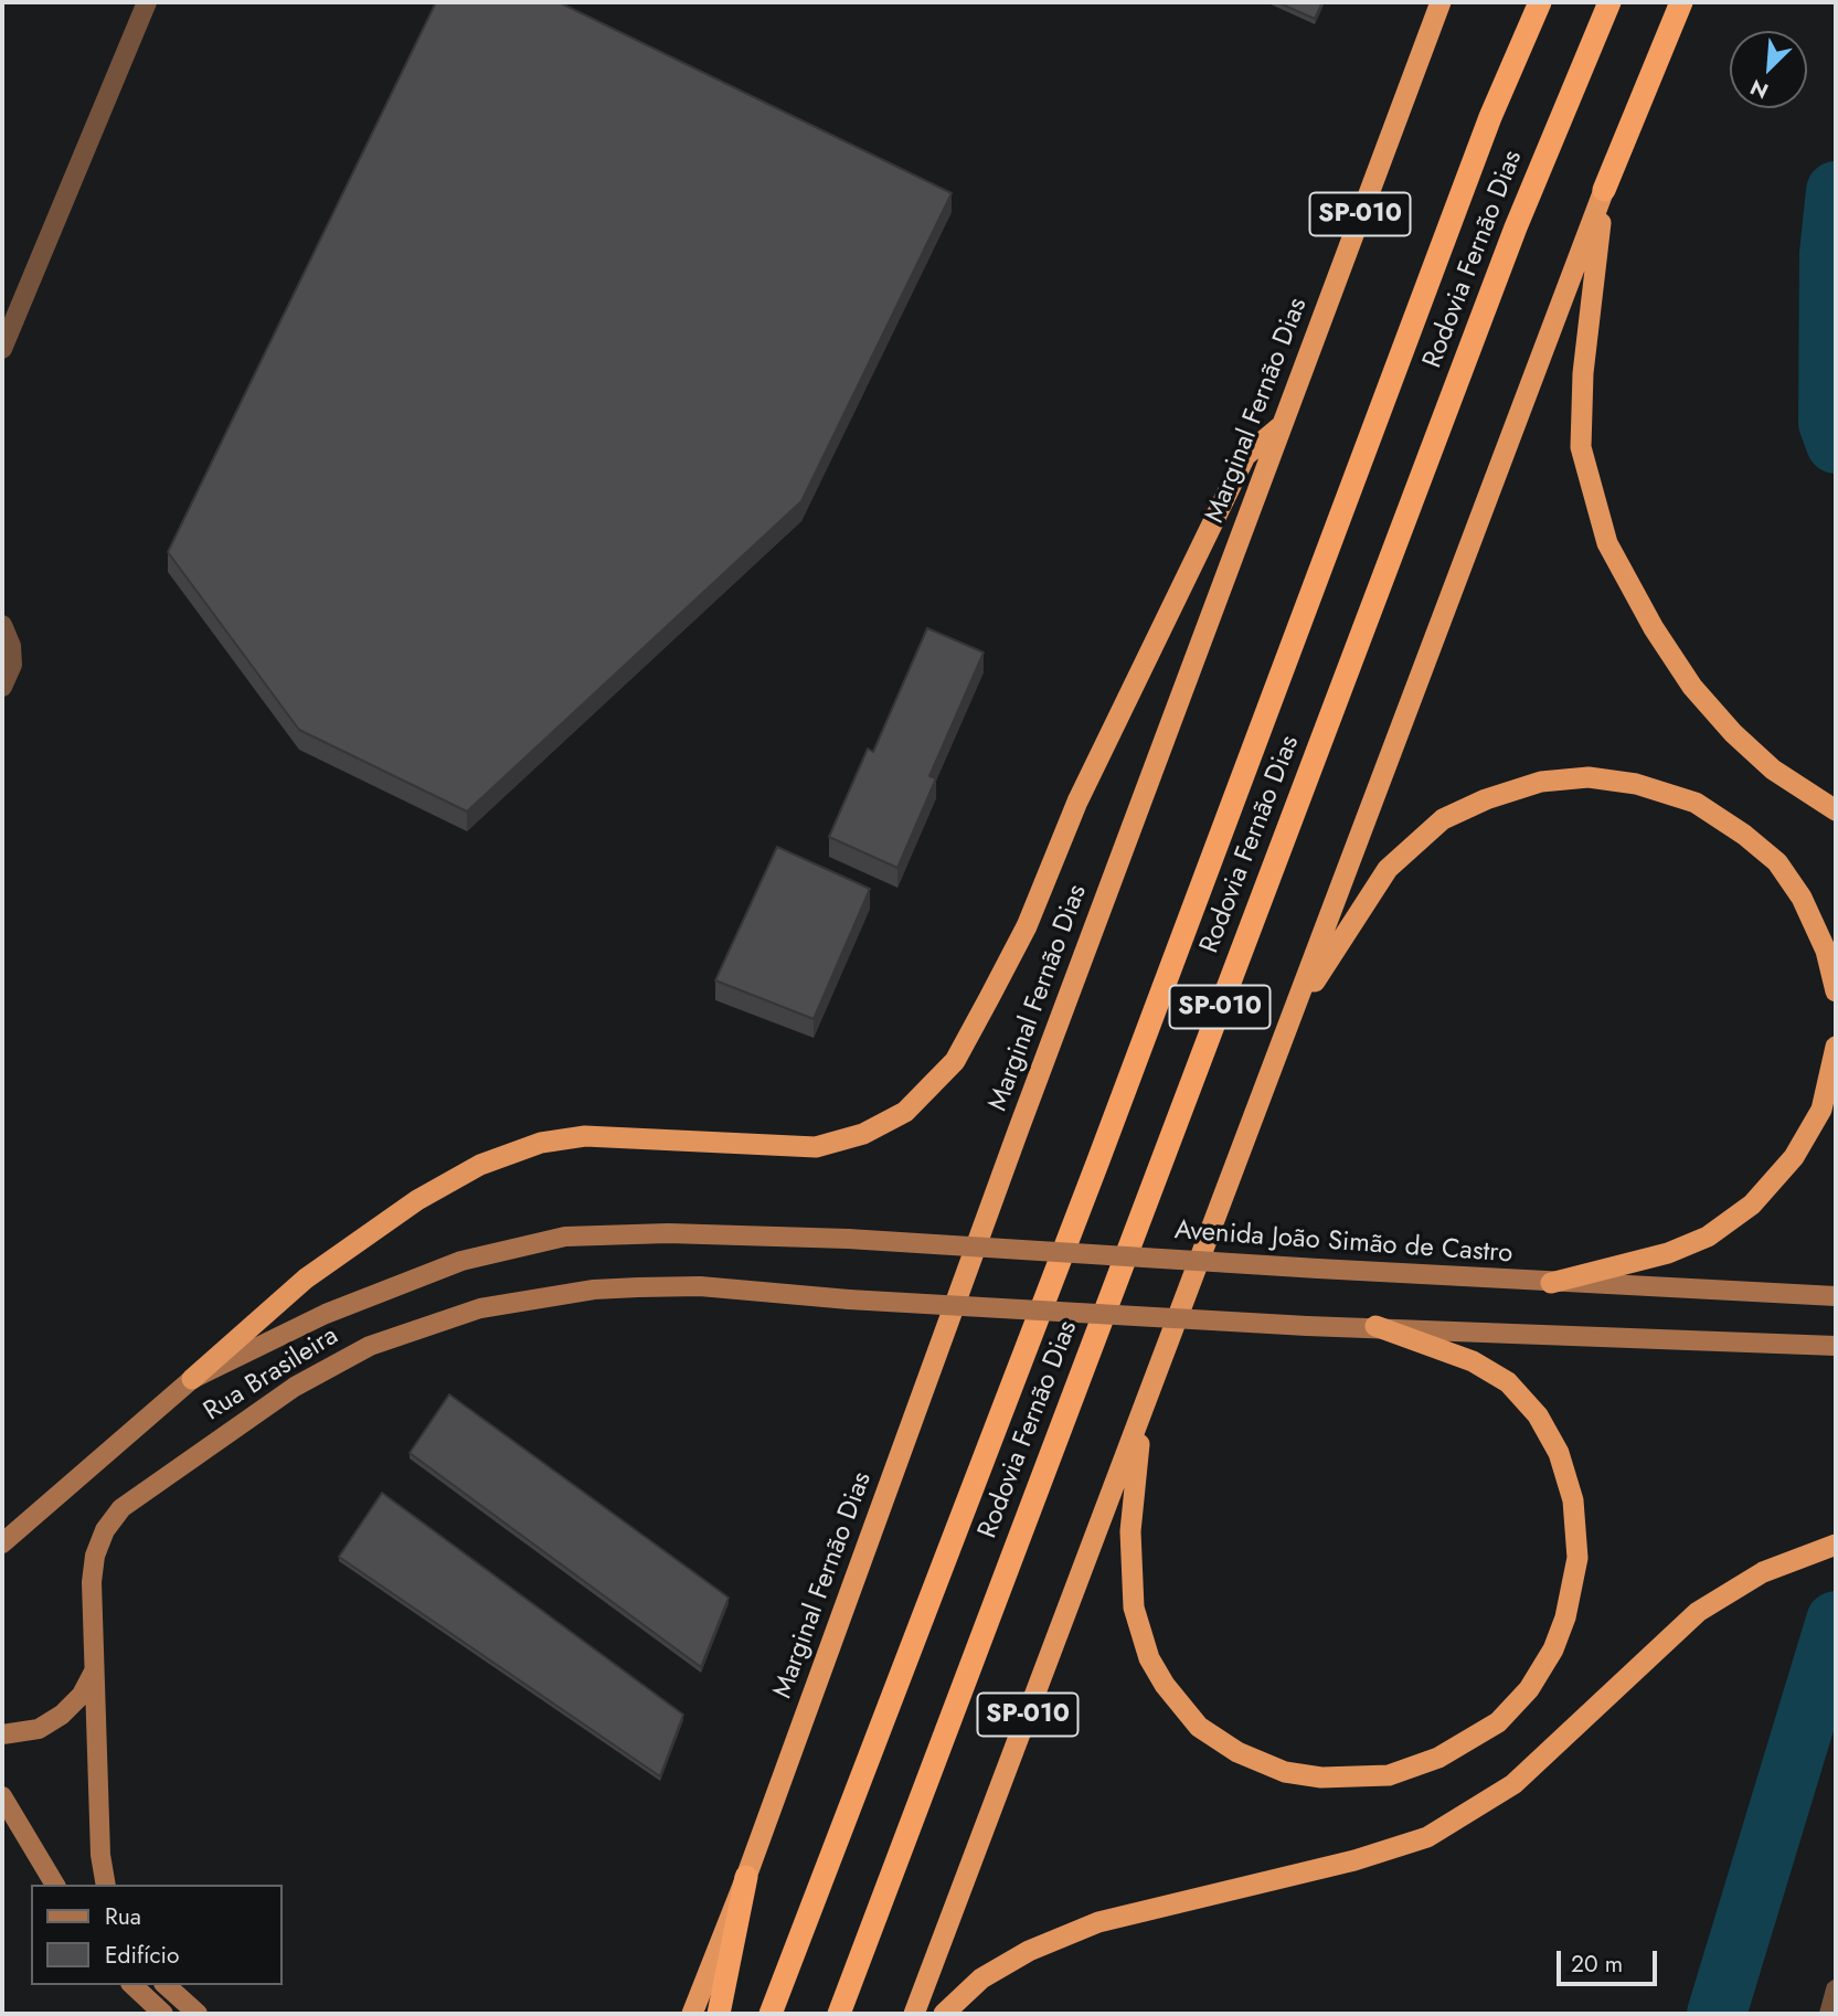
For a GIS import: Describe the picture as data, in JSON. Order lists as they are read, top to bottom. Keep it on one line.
{"streets":{"highway":["SP-010","Rodovia Fernão Dias","Marginal Fernão Dias"],"main road":["Avenida João Simão de Castro","Rua Brasileira"]},"crossings":[["Avenida João Simão de Castro","Rua Brasileira"]],"legend":["Rua","Edifício"],"scale_bar":"20 m","north":"bottom left"}
